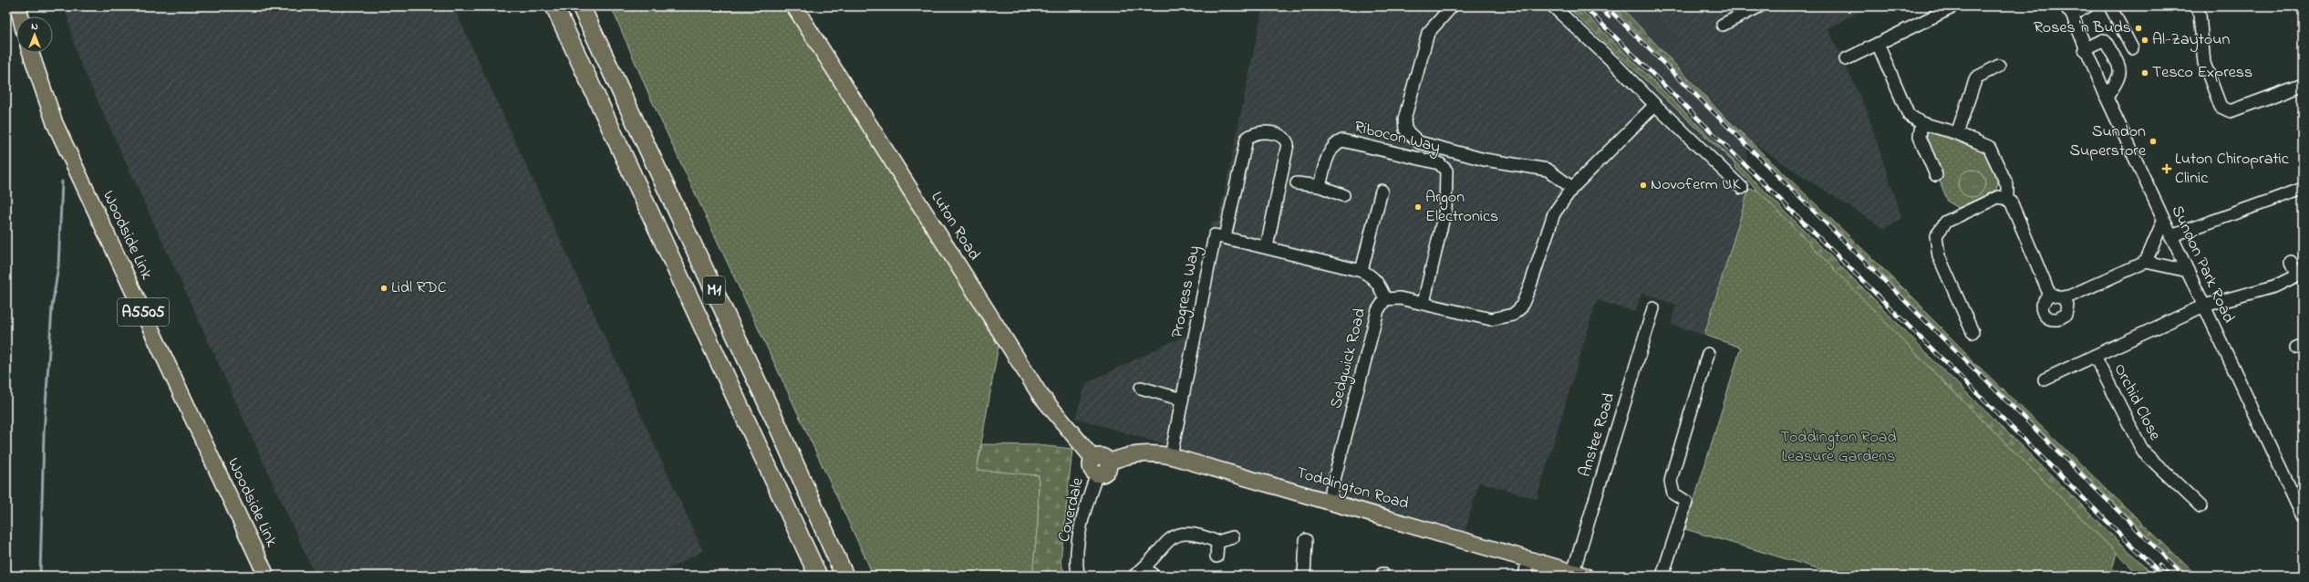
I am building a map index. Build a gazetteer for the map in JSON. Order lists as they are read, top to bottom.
{
  "streets": {
    "highway": ["M1"],
    "main road": [
      "Luton Road",
      "Woodside Link",
      "A5505",
      "Toddington Road"
    ],
    "street": [
      "Ribocon Way",
      "Sundon Park Road",
      "Progress Way",
      "Sedgwick Road",
      "Orchid Close",
      "Anstee Road",
      "Coverdale"
    ]
  },
  "crossings": [
    ["Ribocon Way", "Sedgwick Road"],
    ["Luton Road", "Toddington Road"],
    ["Luton Road", "Coverdale"],
    ["Sundon Park Road", "Orchid Close"],
    ["Progress Way", "Sedgwick Road"],
    ["Progress Way", "Toddington Road"],
    ["Sedgwick Road", "Toddington Road"],
    ["Anstee Road", "Toddington Road"],
    ["Toddington Road", "Coverdale"]
  ],
  "parks": ["Toddington Road Leasure Gardens"],
  "places": {
    "other": [
      "Roses 'n Buds",
      "Al-Zaytoun",
      "Tesco Express",
      "Sundon Superstore",
      "Novoferm UK",
      "Argon Electronics",
      "Lidl RDC"
    ],
    "health": ["Luton Chiropratic Clinic"]
  },
  "north": "top"
}
